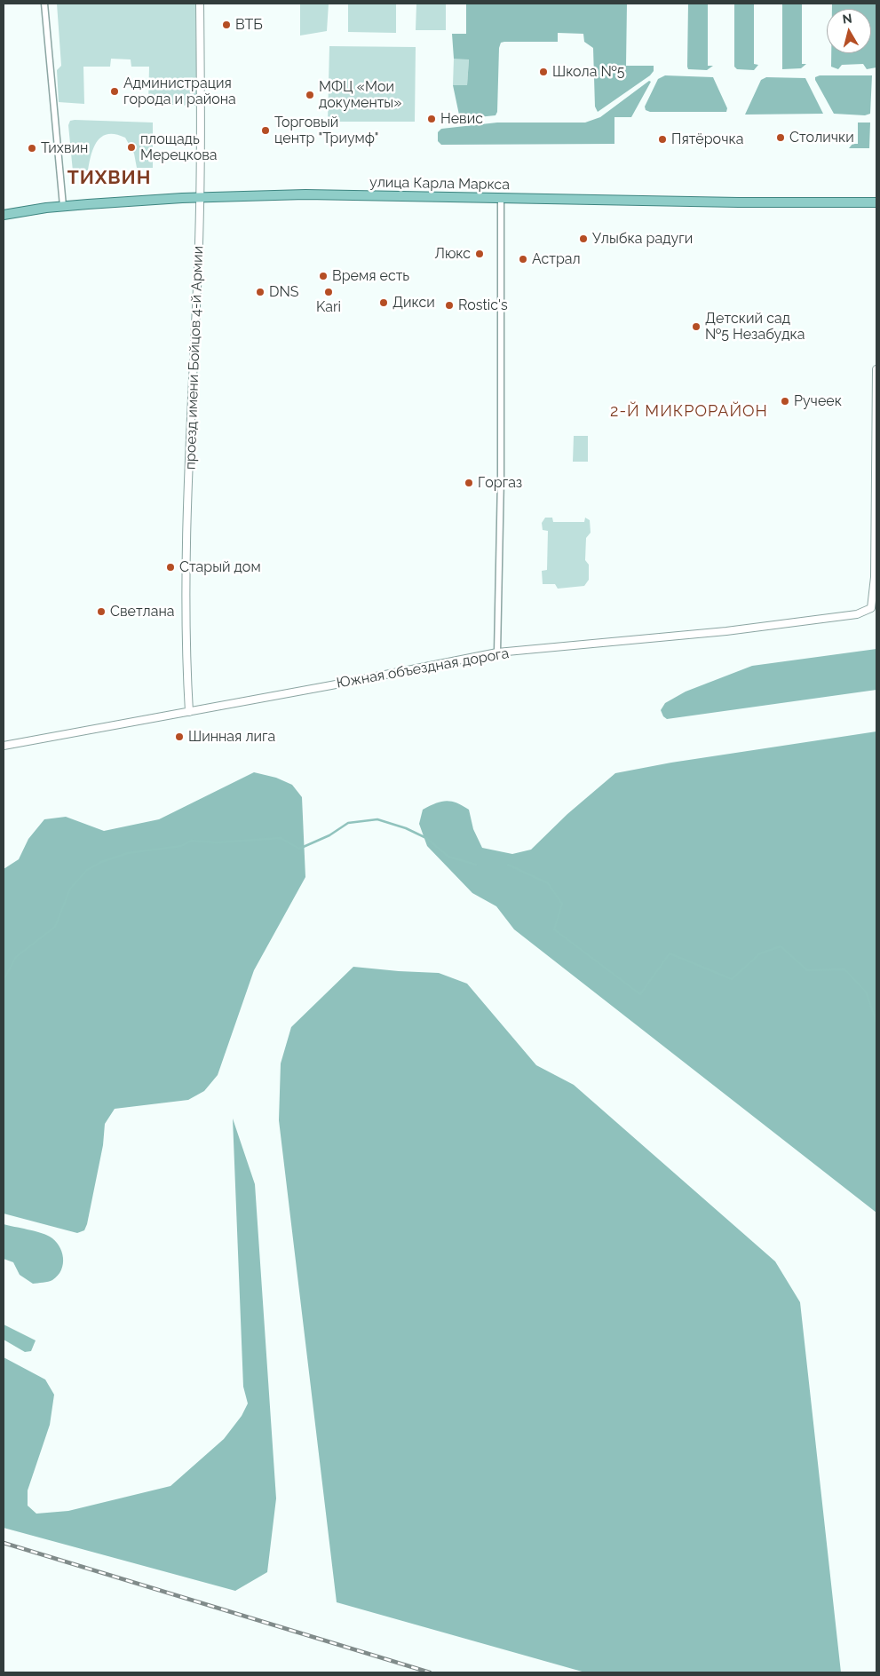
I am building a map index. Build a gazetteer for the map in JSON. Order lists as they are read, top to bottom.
{
  "streets": {
    "main road": ["улица Карла Маркса"],
    "street": ["проезд имени Бойцов 4-й Армии", "Южная объездная дорога"]
  },
  "crossings": [
    ["улица Карла Маркса", "проезд имени Бойцов 4-й Армии"],
    ["проезд имени Бойцов 4-й Армии", "Южная объездная дорога"]
  ],
  "districts": ["ТИХВИН", "2-Й МИКРОРАЙОН"],
  "places": [
    "ВТБ",
    "Школа №5",
    "Администрация города и района",
    "МФЦ «Мои документы»",
    "Невис",
    "Торговый центр \"Триумф\"",
    "Столички",
    "Пятёрочка",
    "площадь Мерецкова",
    "Тихвин",
    "Улыбка радуги",
    "Люкс",
    "Астрал",
    "Время есть",
    "DNS",
    "Kari",
    "Дикси",
    "Rostic's",
    "Детский сад №5 Незабудка",
    "Ручеек",
    "Горгаз",
    "Старый дом",
    "Светлана",
    "Шинная лига"
  ],
  "north": "top"
}
